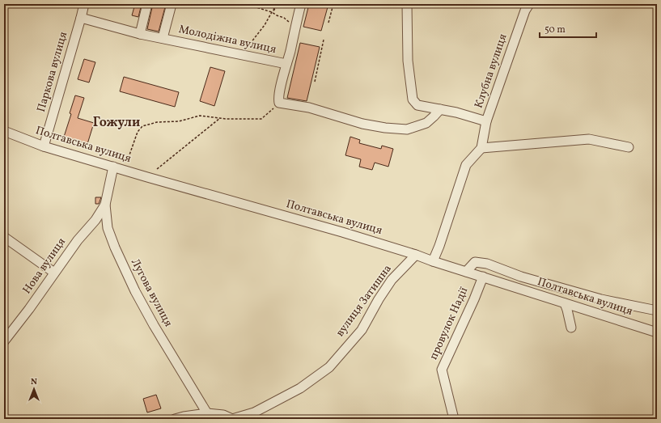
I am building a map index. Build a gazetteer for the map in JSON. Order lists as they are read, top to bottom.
{
  "streets": {
    "street": [
      "Молодіжна вулиця",
      "Клубна вулиця",
      "Паркова вулиця",
      "Полтавська вулиця",
      "Нова вулиця",
      "Лугова вулиця",
      "вулиця Затишна",
      "провулок Надії"
    ]
  },
  "crossings": [
    ["Молодіжна вулиця", "Паркова вулиця"],
    ["Паркова вулиця", "Полтавська вулиця"],
    ["Полтавська вулиця", "Лугова вулиця"],
    ["Полтавська вулиця", "вулиця Затишна"],
    ["Полтавська вулиця", "провулок Надії"],
    ["Нова вулиця", "Лугова вулиця"],
    ["Лугова вулиця", "вулиця Затишна"]
  ],
  "districts": ["Гожули"],
  "scale_bar": "50 m",
  "north": "top"
}
